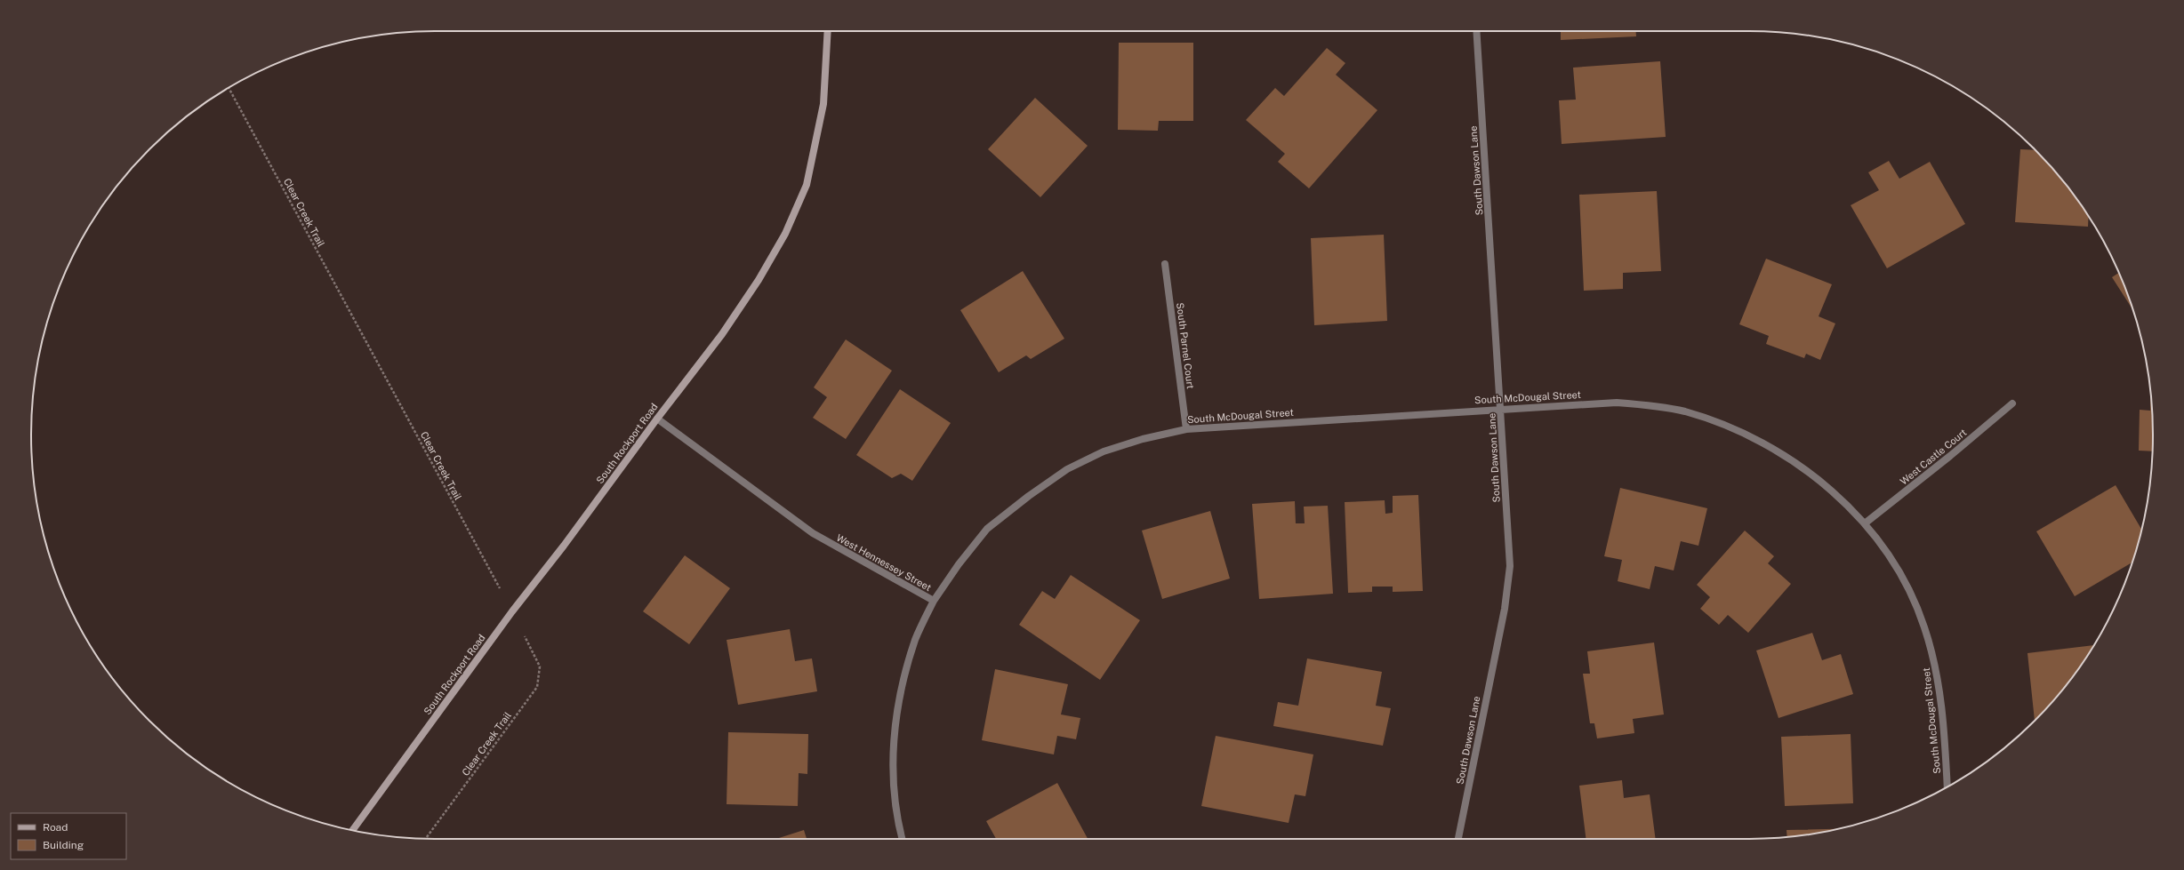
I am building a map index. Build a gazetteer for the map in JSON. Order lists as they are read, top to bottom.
{
  "streets": {
    "street": [
      "South Dawson Lane",
      "South Parnel Court",
      "South McDougal Street",
      "South Rockport Road",
      "West Castle Court",
      "West Hennessey Street"
    ],
    "path": ["Clear Creek Trail"]
  },
  "crossings": [
    ["South Dawson Lane", "South McDougal Street"],
    ["Clear Creek Trail", "South Rockport Road"],
    ["South Parnel Court", "South McDougal Street"],
    ["South McDougal Street", "West Castle Court"],
    ["South McDougal Street", "West Hennessey Street"],
    ["South Rockport Road", "West Hennessey Street"]
  ],
  "legend": ["Road", "Building"]
}
